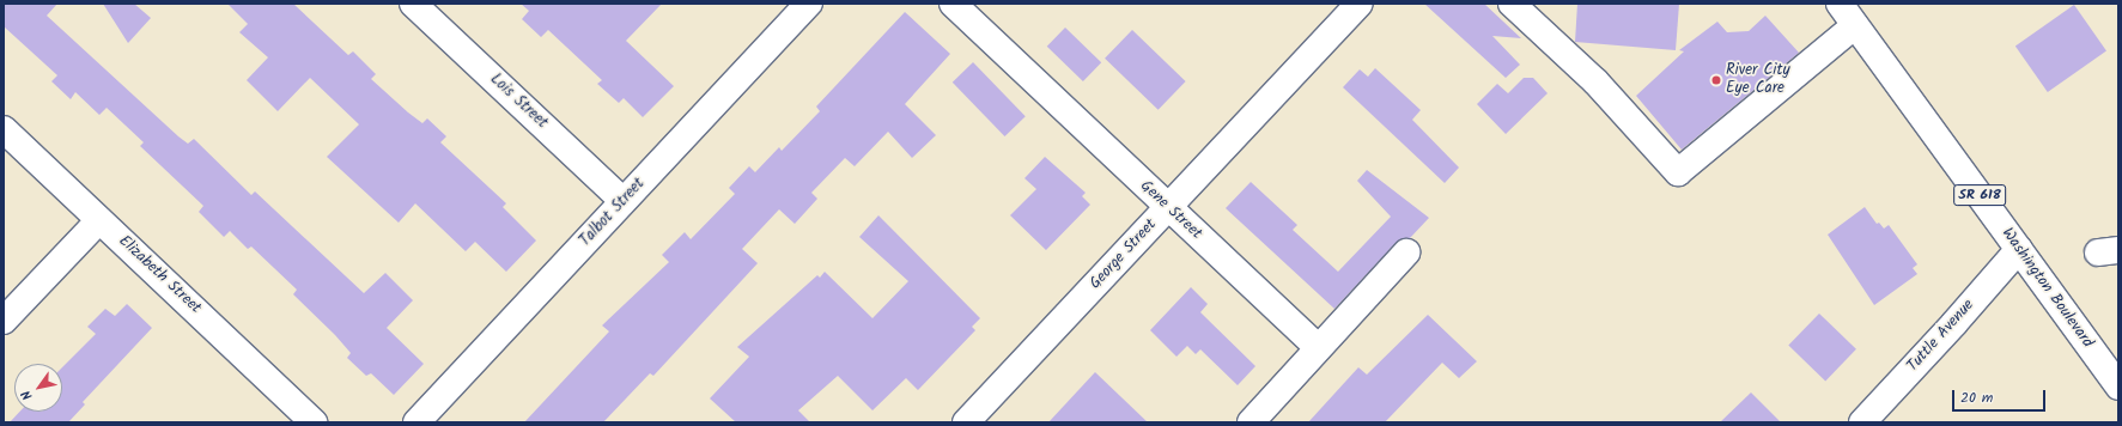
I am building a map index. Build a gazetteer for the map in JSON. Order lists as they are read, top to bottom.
{
  "streets": {
    "street": [
      "Lois Street",
      "SR 618",
      "Gene Street",
      "Talbot Street",
      "George Street",
      "Elizabeth Street",
      "Washington Boulevard",
      "Tuttle Avenue"
    ]
  },
  "crossings": [
    ["Lois Street", "Talbot Street"],
    ["Gene Street", "George Street"],
    ["Washington Boulevard", "Tuttle Avenue"]
  ],
  "places": ["River City Eye Care"],
  "scale_bar": "20 m",
  "north": "bottom left"
}
